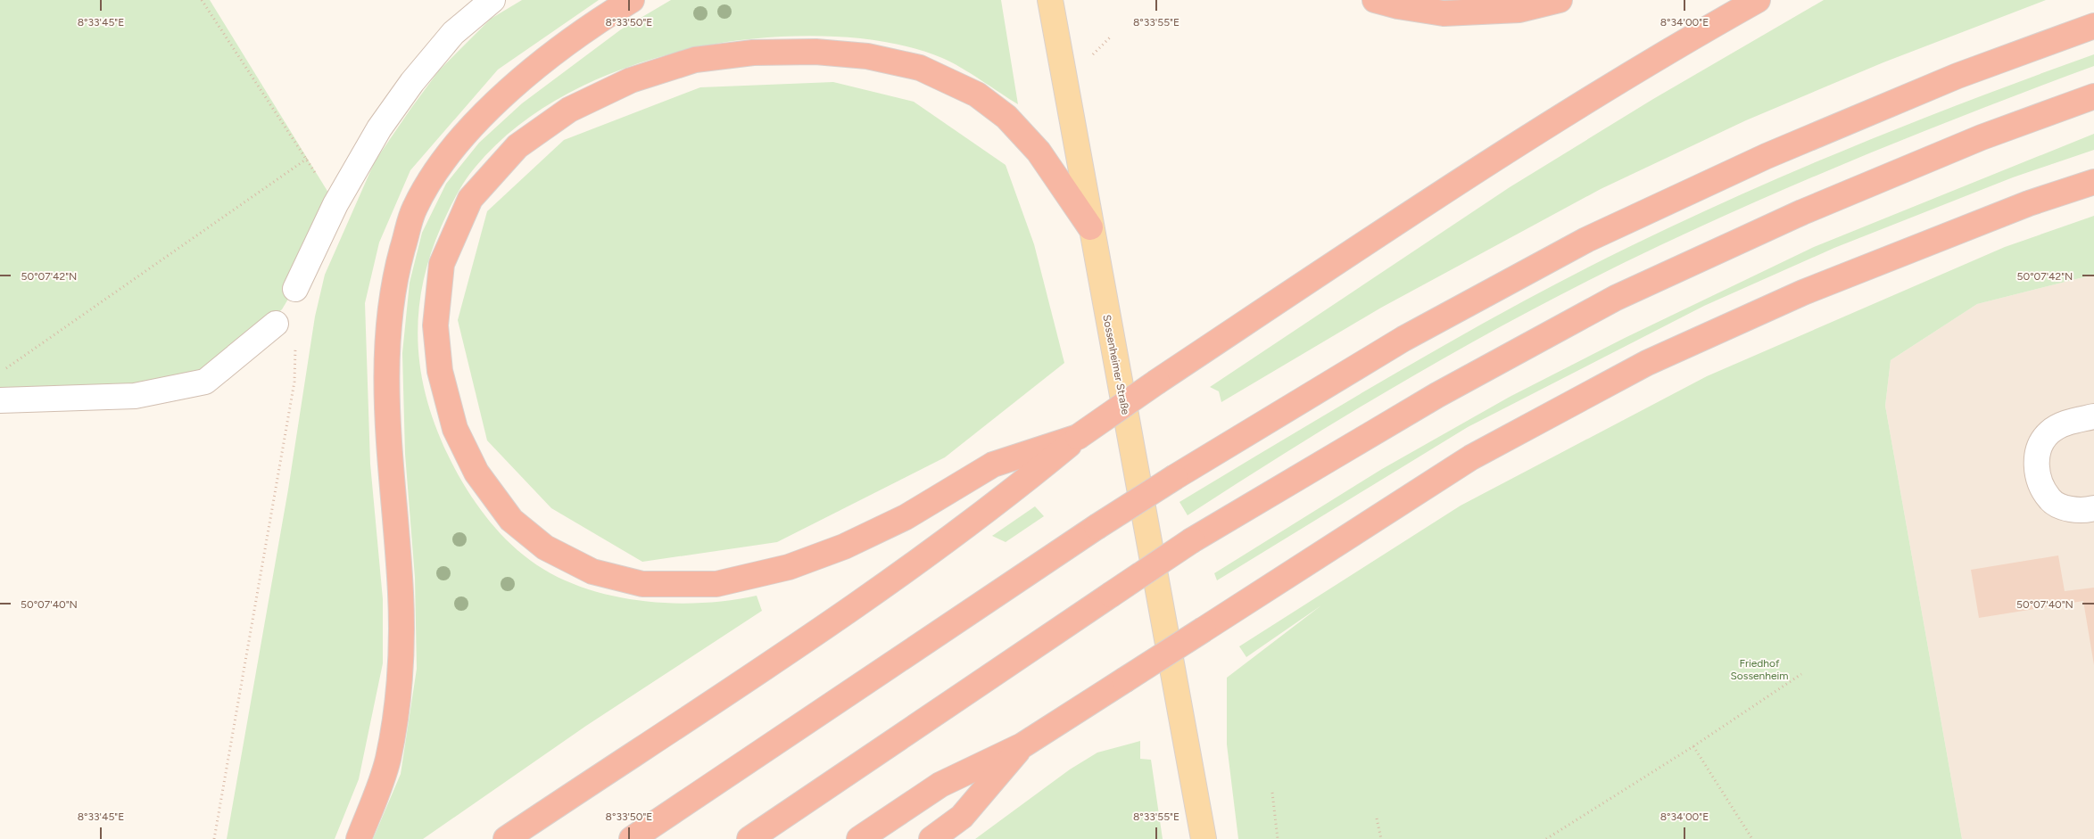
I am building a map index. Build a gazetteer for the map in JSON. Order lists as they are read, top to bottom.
{
  "streets": {
    "main road": ["Sossenheimer Straße"]
  },
  "parks": ["Friedhof Sossenheim"],
  "coordinates": [
    "8°33'45\"E",
    "8°33'50\"E",
    "8°33'55\"E",
    "8°34'00\"E",
    "50°07'42\"N",
    "50°07'40\"N"
  ]
}
